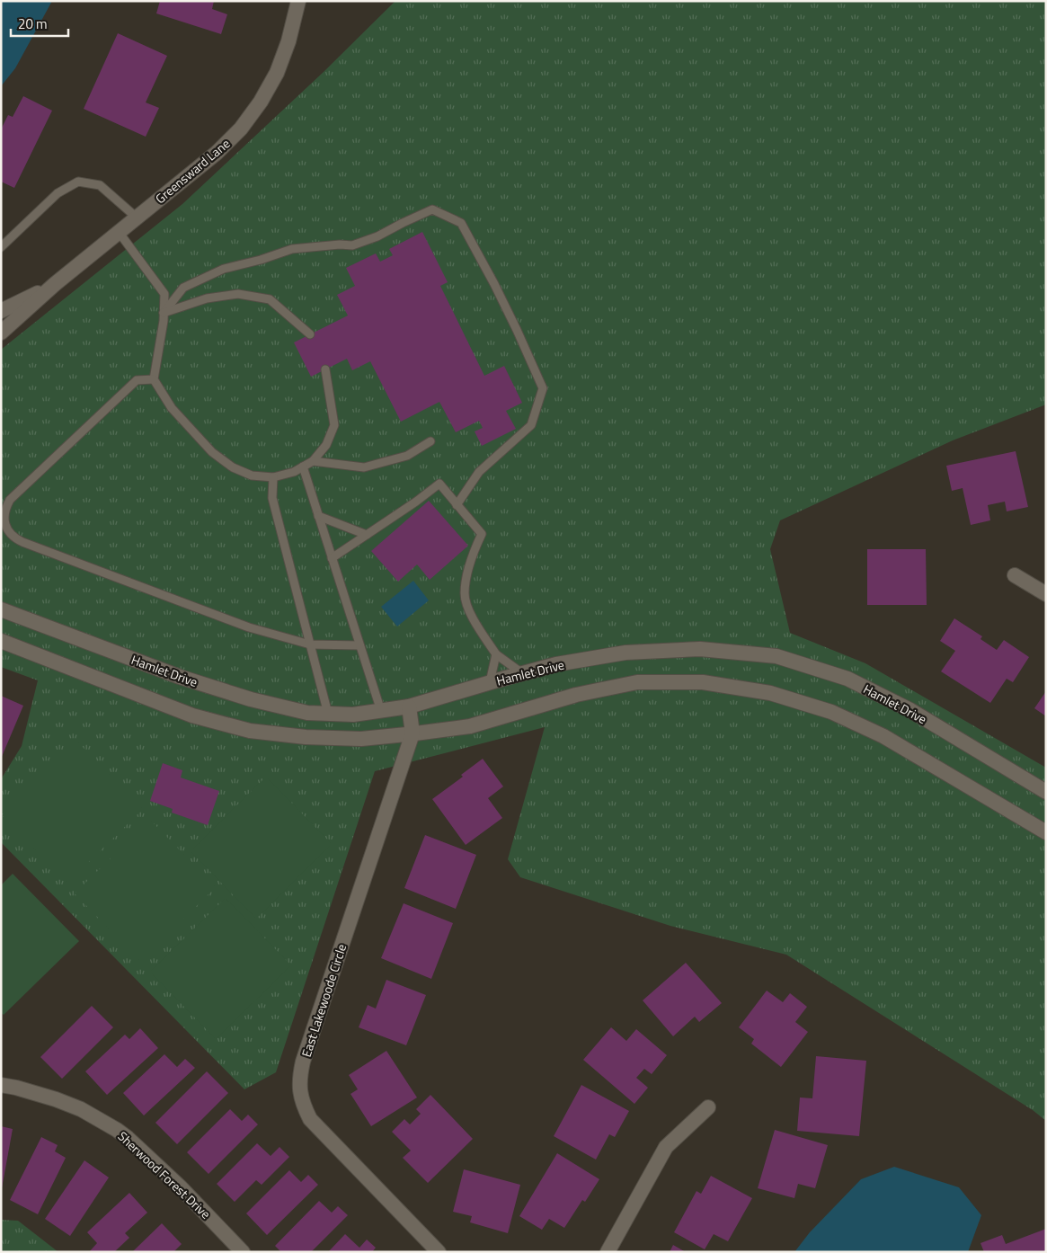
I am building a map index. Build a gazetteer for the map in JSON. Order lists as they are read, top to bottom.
{
  "streets": {
    "street": [
      "Greensward Lane",
      "Hamlet Drive",
      "East Lakewoode Circle",
      "Sherwood Forest Drive"
    ]
  },
  "crossings": [
    ["Hamlet Drive", "East Lakewoode Circle"]
  ],
  "scale_bar": "20 m"
}
